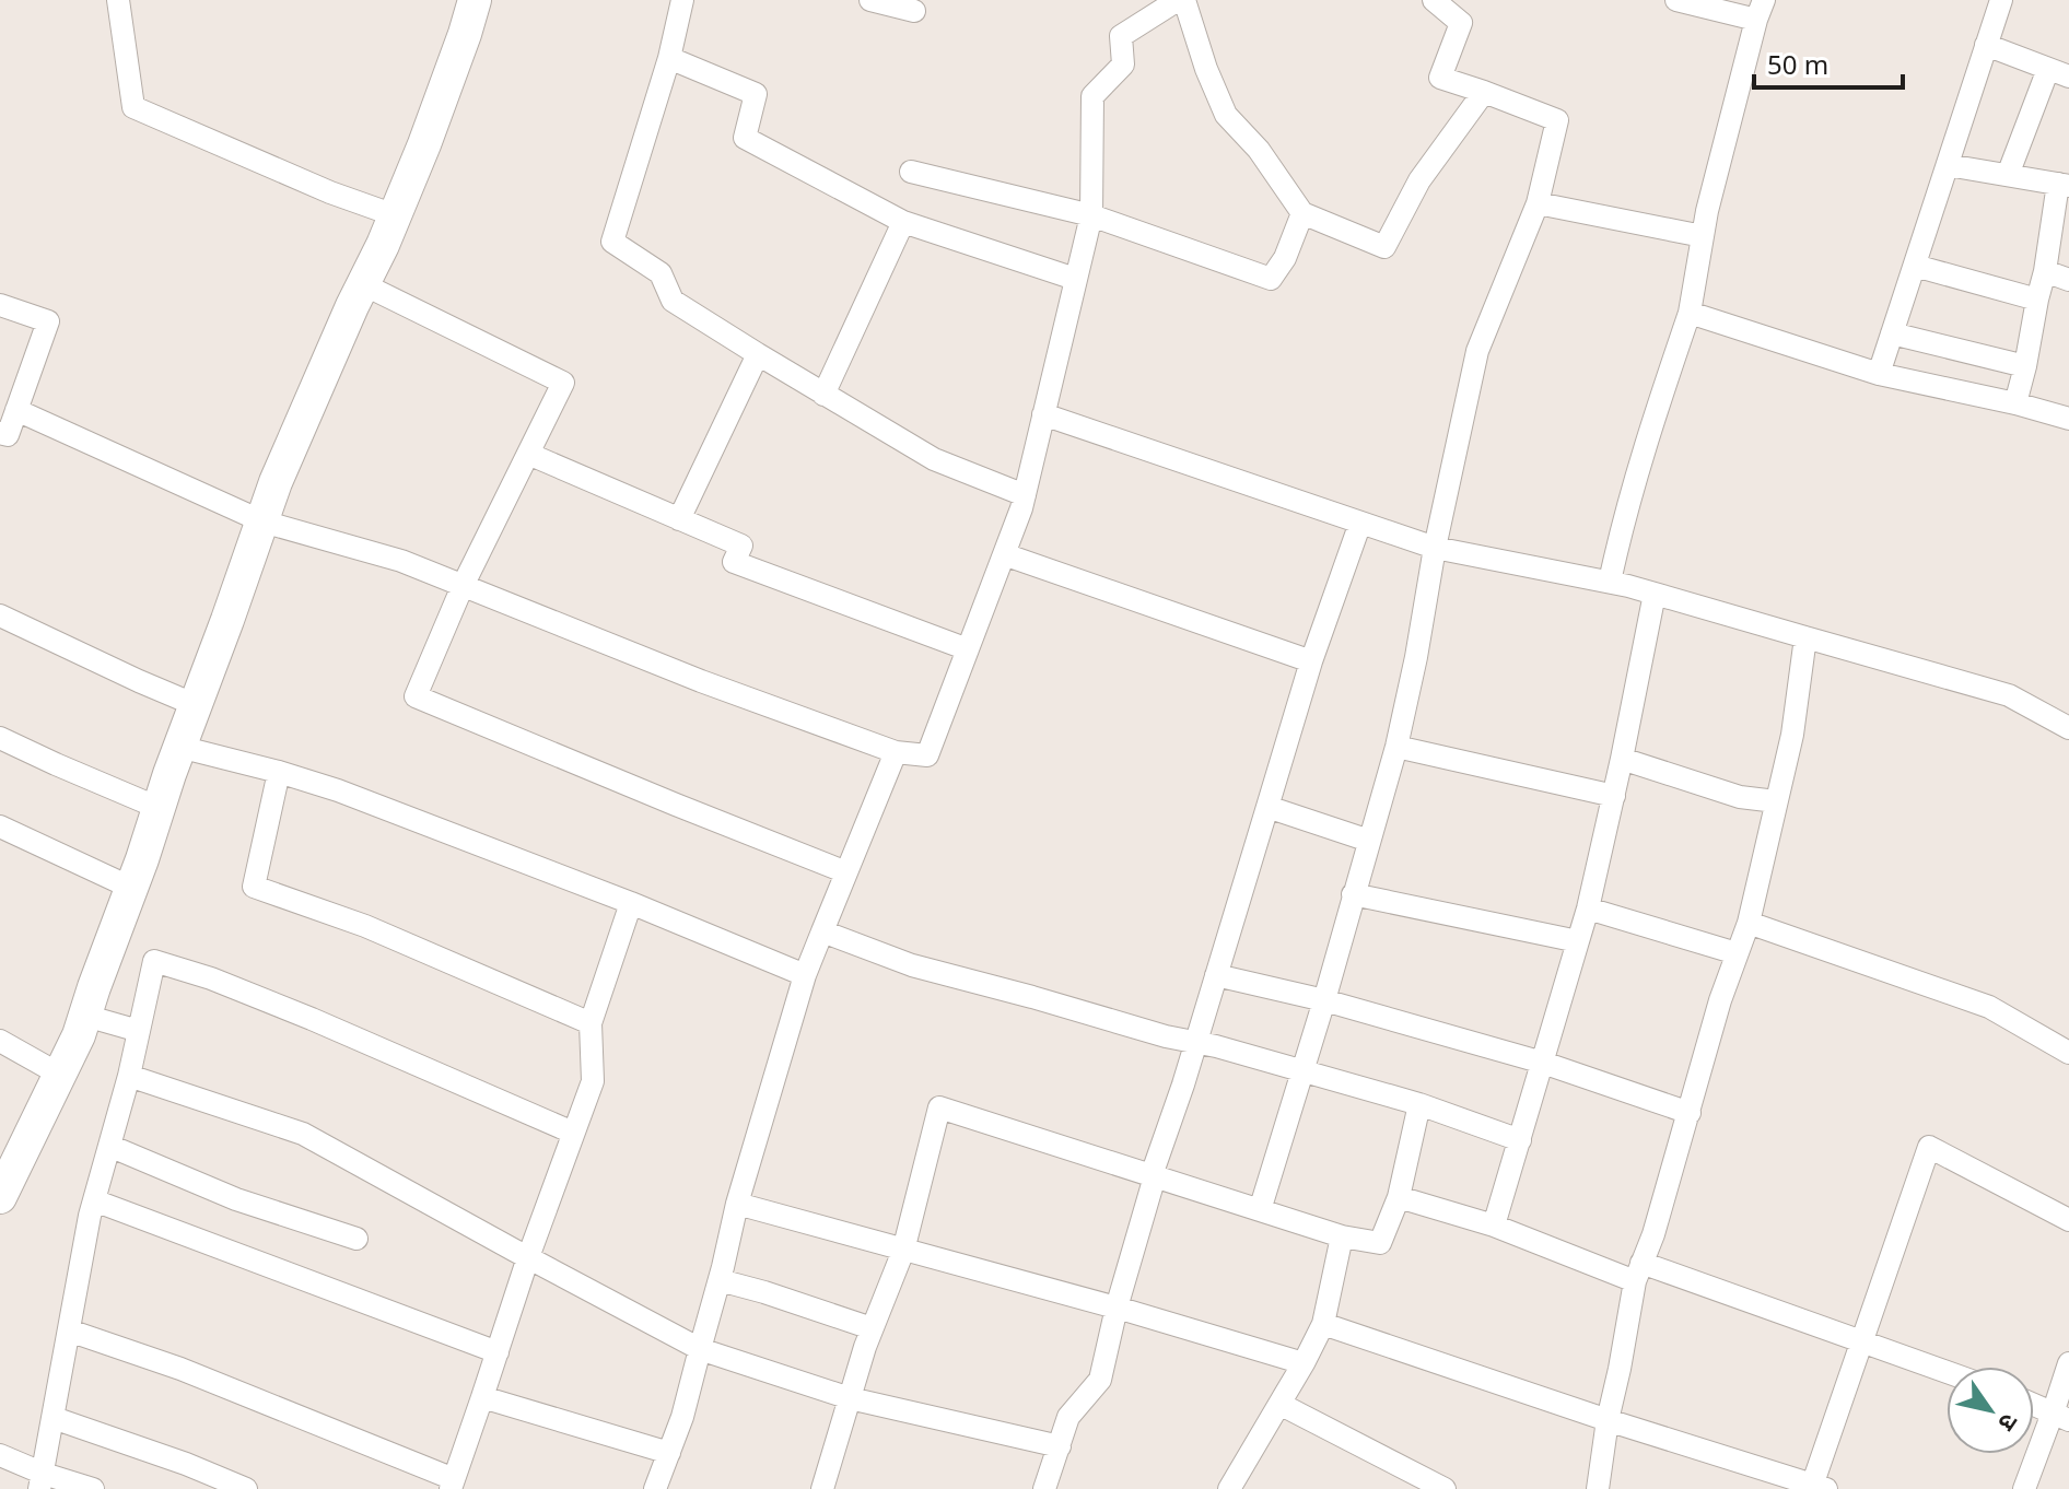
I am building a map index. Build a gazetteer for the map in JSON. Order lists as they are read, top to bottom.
{
  "scale_bar": "50 m",
  "north": "bottom right"
}
